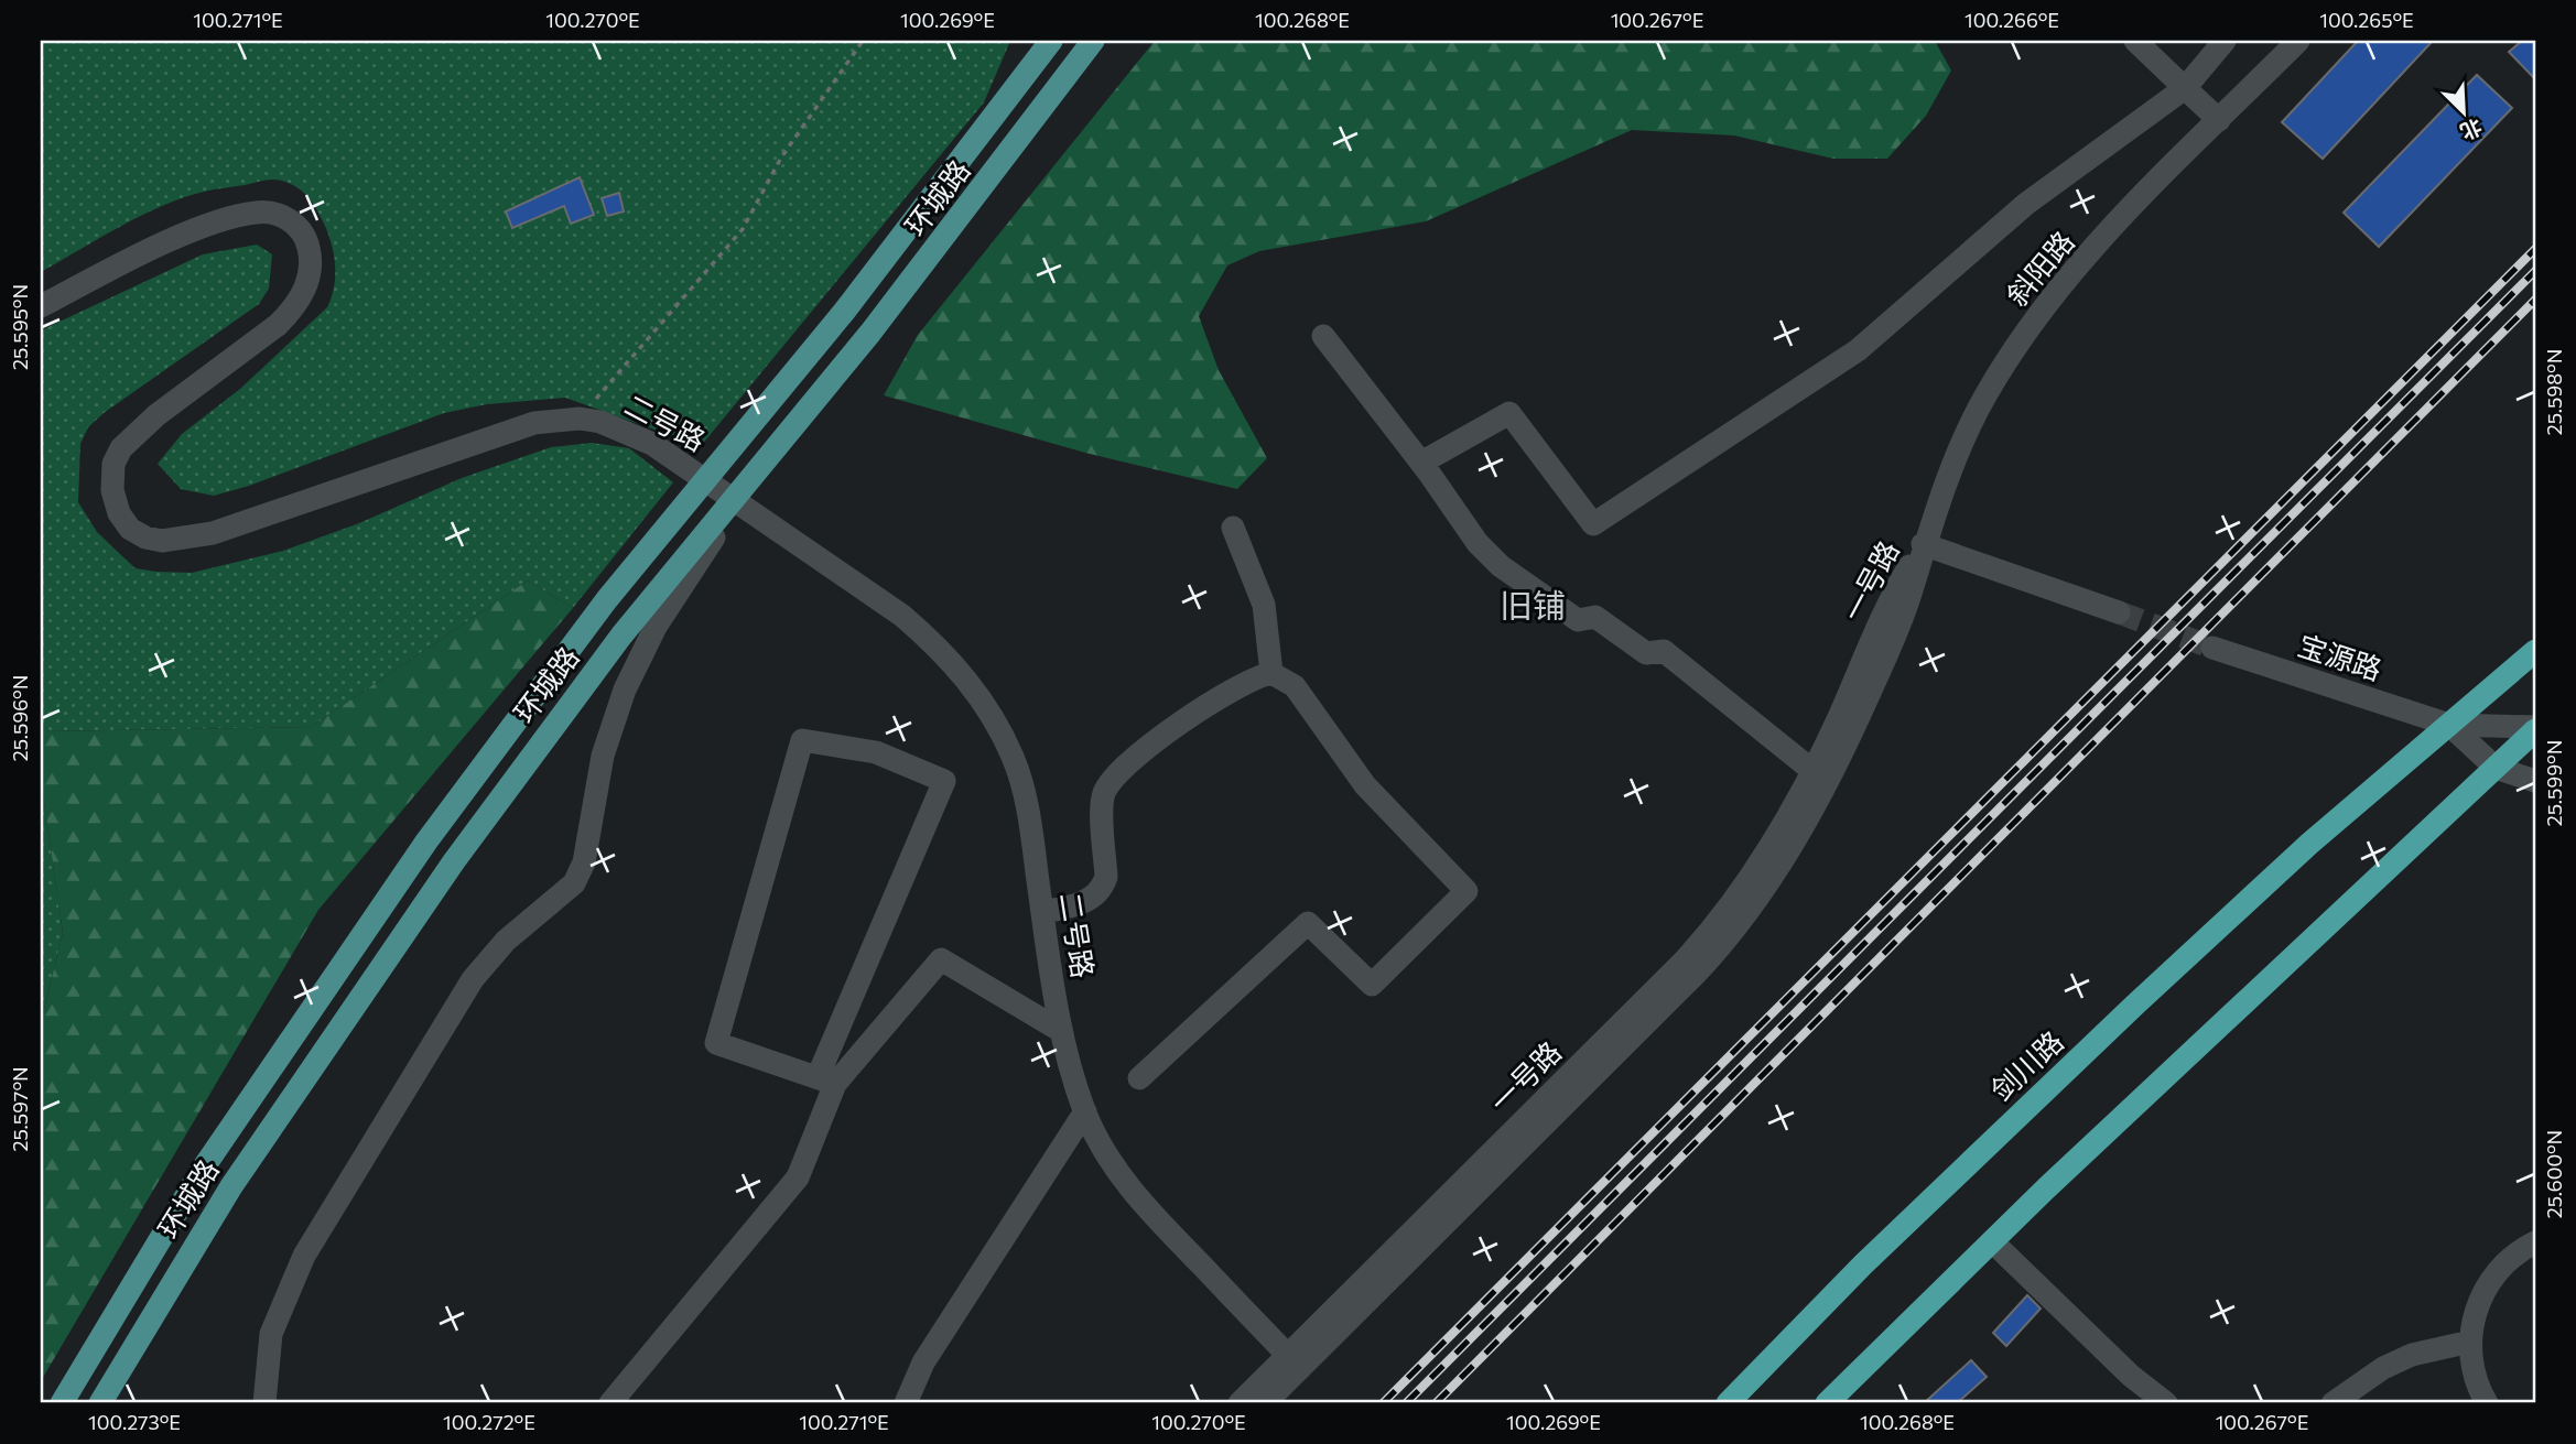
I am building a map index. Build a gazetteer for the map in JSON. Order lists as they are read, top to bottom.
{
  "streets": {
    "highway": ["剑川路"],
    "main road": ["环城路"],
    "street": [
      "斜阳路",
      "二号路",
      "一号路",
      "宝源路"
    ]
  },
  "crossings": [
    ["斜阳路", "一号路"],
    ["二号路", "一号路"],
    ["宝源路", "剑川路"]
  ],
  "districts": ["旧铺"],
  "north": "bottom right",
  "coordinates": [
    "100.271°E",
    "100.270°E",
    "100.269°E",
    "100.268°E",
    "100.267°E",
    "100.266°E",
    "100.265°E",
    "25.595°N",
    "25.598°N",
    "25.596°N",
    "25.599°N",
    "25.597°N",
    "25.600°N",
    "100.273°E",
    "100.272°E"
  ]
}
